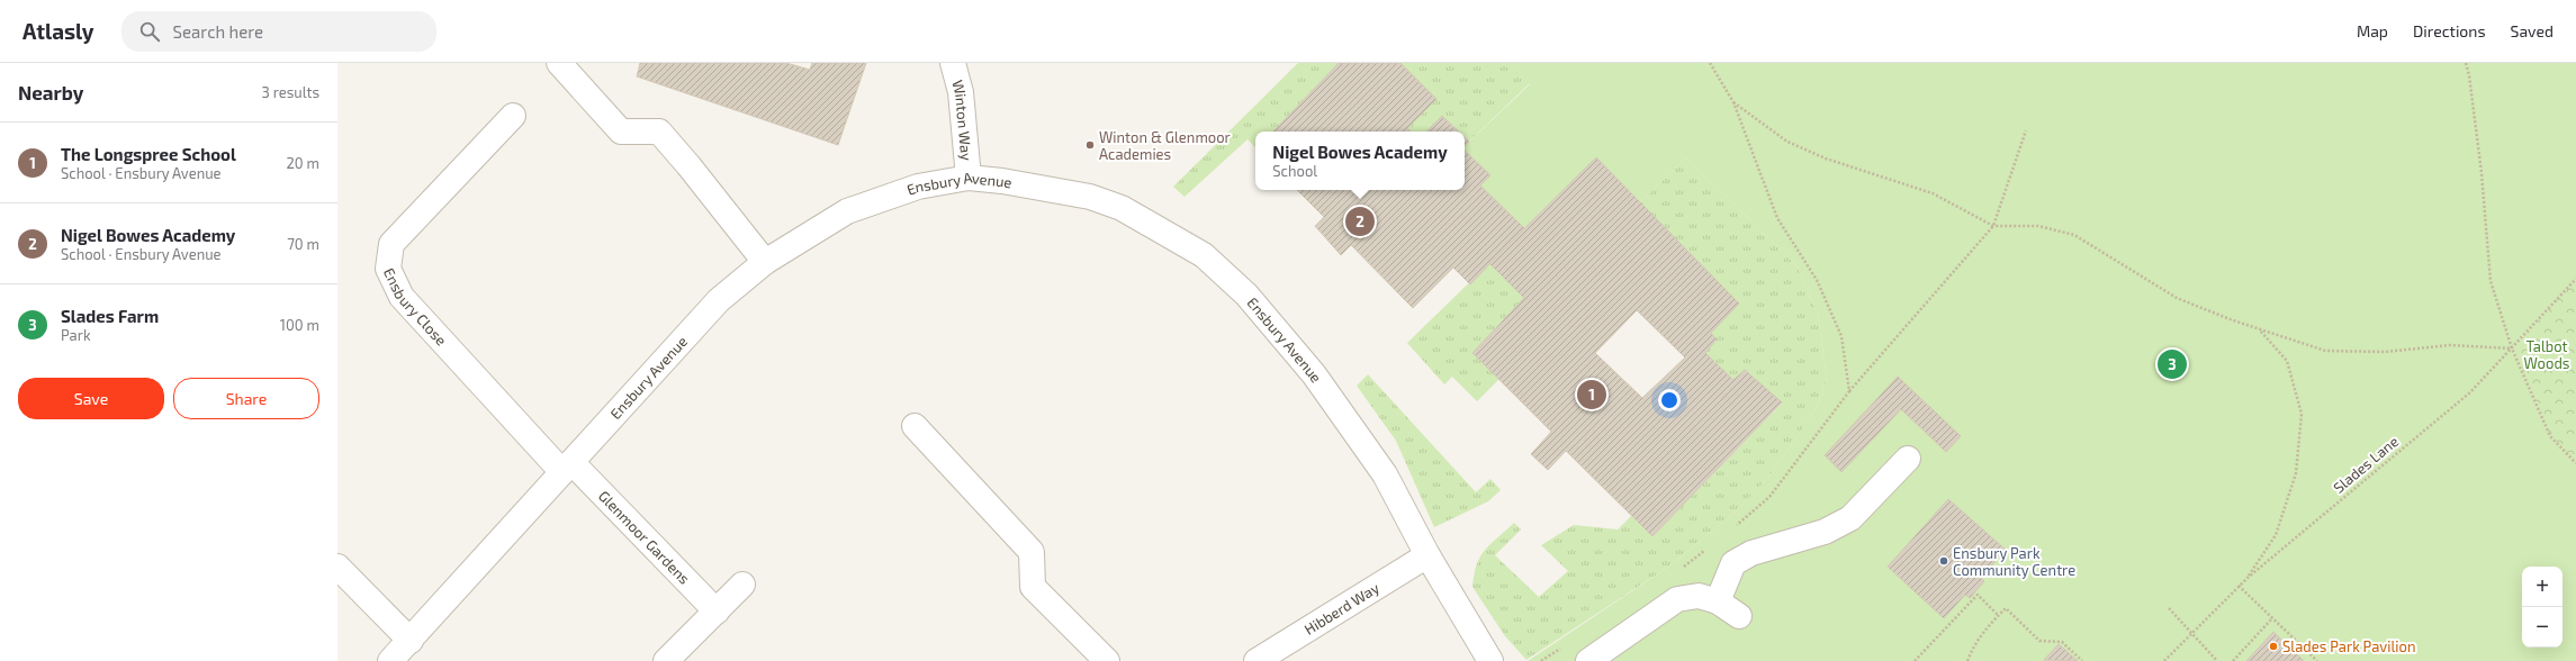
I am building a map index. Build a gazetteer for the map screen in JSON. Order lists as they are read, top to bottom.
{
  "streets": {
    "street": [
      "Winton Way",
      "Ensbury Avenue",
      "Ensbury Close",
      "Glenmoor Gardens",
      "Hibberd Way"
    ],
    "path": ["Slades Lane"]
  },
  "crossings": [
    ["Winton Way", "Ensbury Avenue"],
    ["Ensbury Avenue", "Ensbury Close"],
    ["Ensbury Avenue", "Glenmoor Gardens"],
    ["Ensbury Avenue", "Hibberd Way"],
    ["Ensbury Close", "Glenmoor Gardens"]
  ],
  "parks": ["Talbot Woods"],
  "places": ["Winton & Glenmoor Academies", "Ensbury Park Community Centre", "Slades Park Pavilion"],
  "page": {
    "header": "Atlasly",
    "search": "Search here",
    "nav": ["Map", "Directions", "Saved"],
    "heading": ["Nearby", "3 results"],
    "list": [
      {
        "mark": "1",
        "name": "The Longspree School",
        "note": "School · Ensbury Avenue",
        "value": "20 m"
      },
      {
        "mark": "2",
        "name": "Nigel Bowes Academy",
        "note": "School · Ensbury Avenue",
        "value": "70 m"
      },
      {
        "mark": "3",
        "name": "Slades Farm",
        "note": "Park",
        "value": "100 m"
      }
    ],
    "popup": ["Nigel Bowes Academy", "School"],
    "pins": ["2", "3", "1"],
    "buttons": ["Save", "Share"],
    "map_buttons": ["+", "−"]
  }
}
